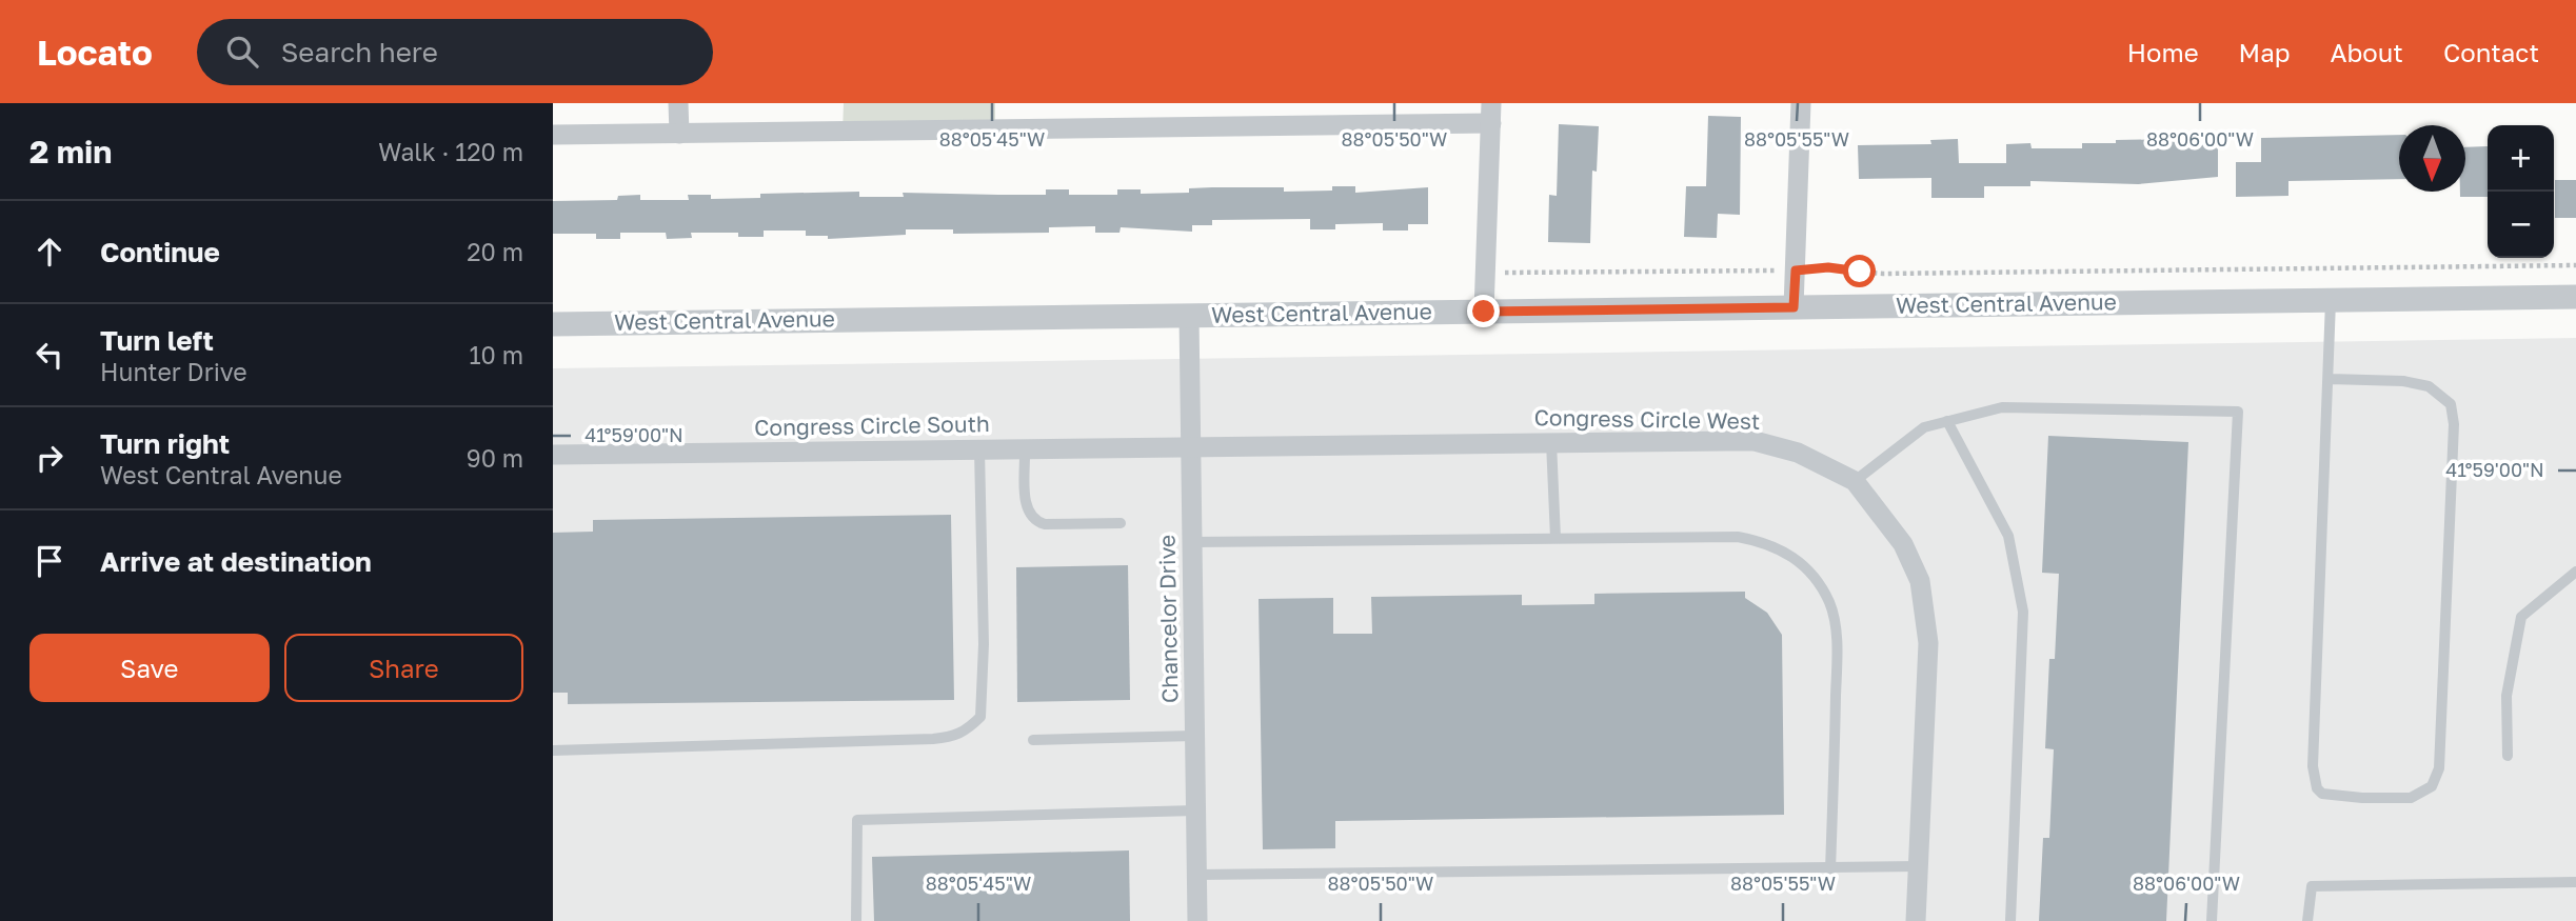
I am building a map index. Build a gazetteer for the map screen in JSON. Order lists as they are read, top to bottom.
{
  "streets": {
    "street": [
      "West Central Avenue",
      "Congress Circle West",
      "Congress Circle South",
      "Chancelor Drive"
    ]
  },
  "crossings": [
    ["West Central Avenue", "Chancelor Drive"],
    ["Congress Circle West", "Congress Circle South"],
    ["Congress Circle West", "Chancelor Drive"],
    ["Congress Circle South", "Chancelor Drive"]
  ],
  "north": "bottom",
  "page": {
    "header": "Locato",
    "search": "Search here",
    "nav": [
      "Home",
      "Map",
      "About",
      "Contact"
    ],
    "heading": ["2 min", "Walk · 120 m"],
    "map_buttons": ["+", "−"],
    "list": [
      ["Continue", "20 m"],
      ["Turn left", "Hunter Drive", "10 m"],
      ["Turn right", "West Central Avenue", "90 m"],
      "Arrive at destination"
    ],
    "buttons": ["Save", "Share"]
  },
  "coordinates": [
    "88°05'45\"W",
    "88°05'50\"W",
    "88°05'55\"W",
    "88°06'00\"W",
    "41°59'00\"N"
  ]
}
